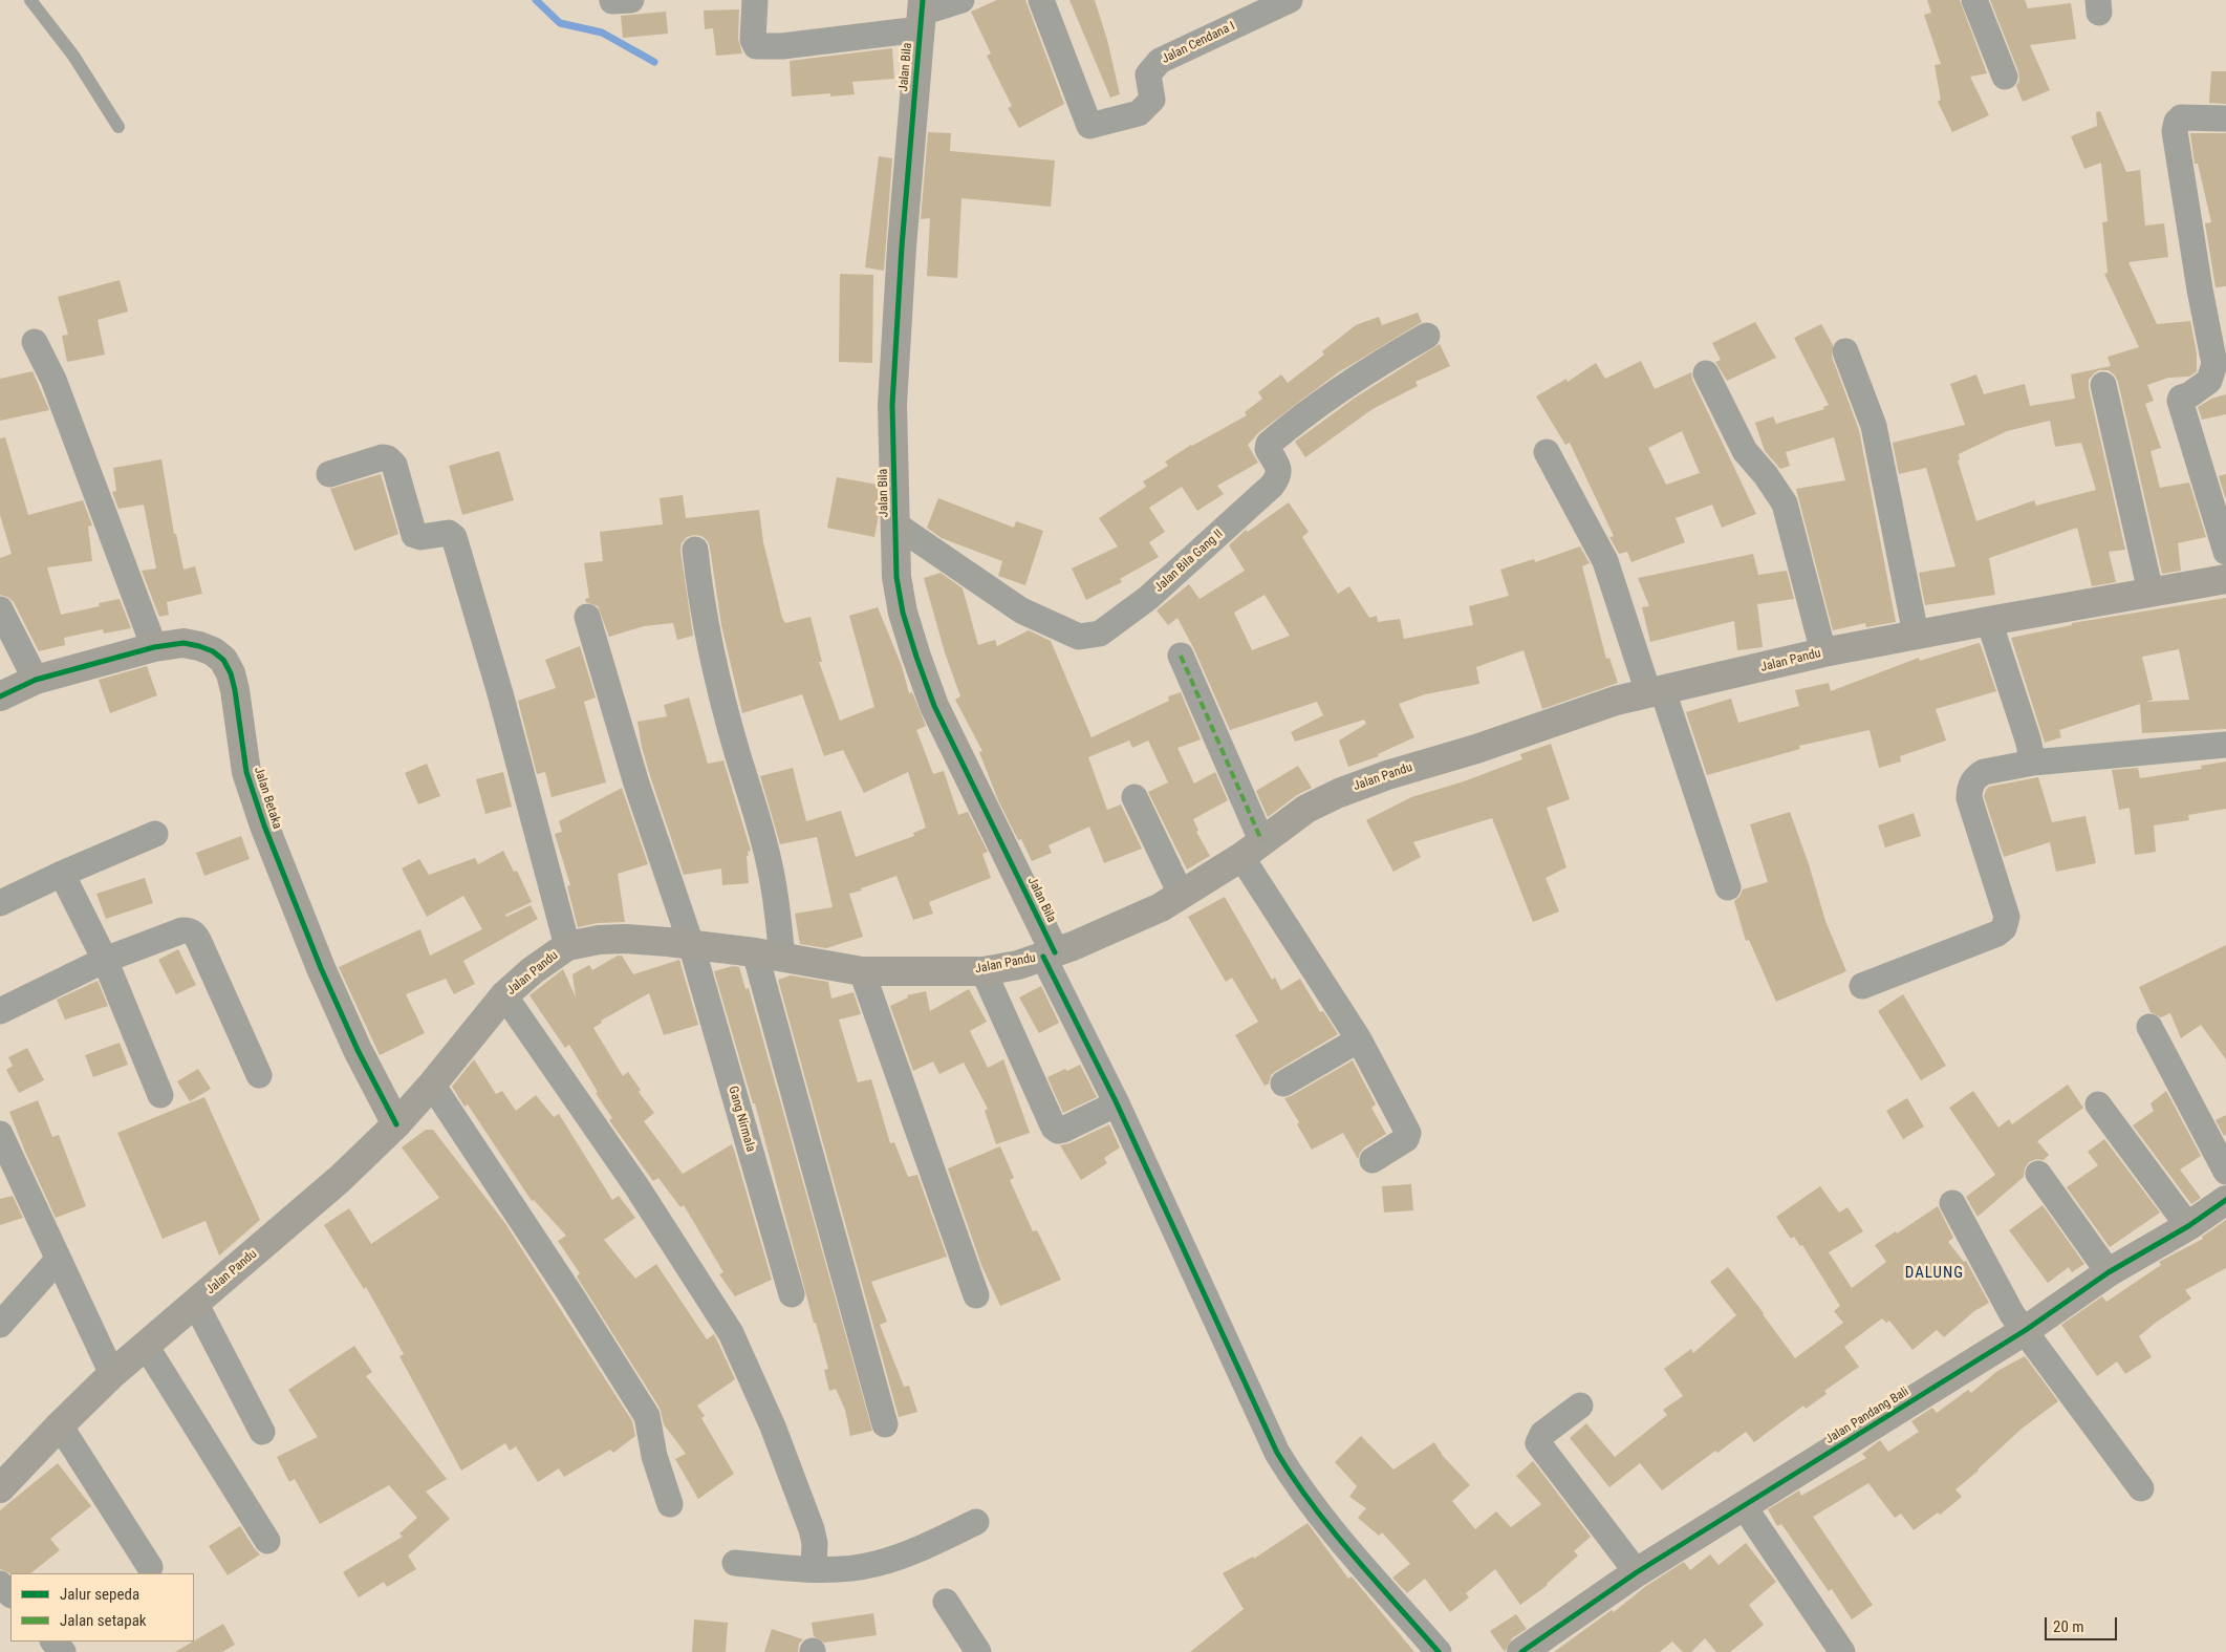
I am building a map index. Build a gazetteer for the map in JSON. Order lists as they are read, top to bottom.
{
  "streets": {
    "street": [
      "Jalan Cendana I",
      "Jalan Bila",
      "Jalan Bila Gang II",
      "Jalan Pandu",
      "Jalan Betaka",
      "Gang Nirmala",
      "Jalan Pandang Bali"
    ]
  },
  "crossings": [
    ["Jalan Bila", "Jalan Bila Gang II"],
    ["Jalan Bila", "Jalan Pandu"],
    ["Jalan Pandu", "Jalan Betaka"],
    ["Jalan Pandu", "Gang Nirmala"]
  ],
  "districts": ["DALUNG"],
  "legend": ["Jalur sepeda", "Jalan setapak"],
  "scale_bar": "20 m"
}
